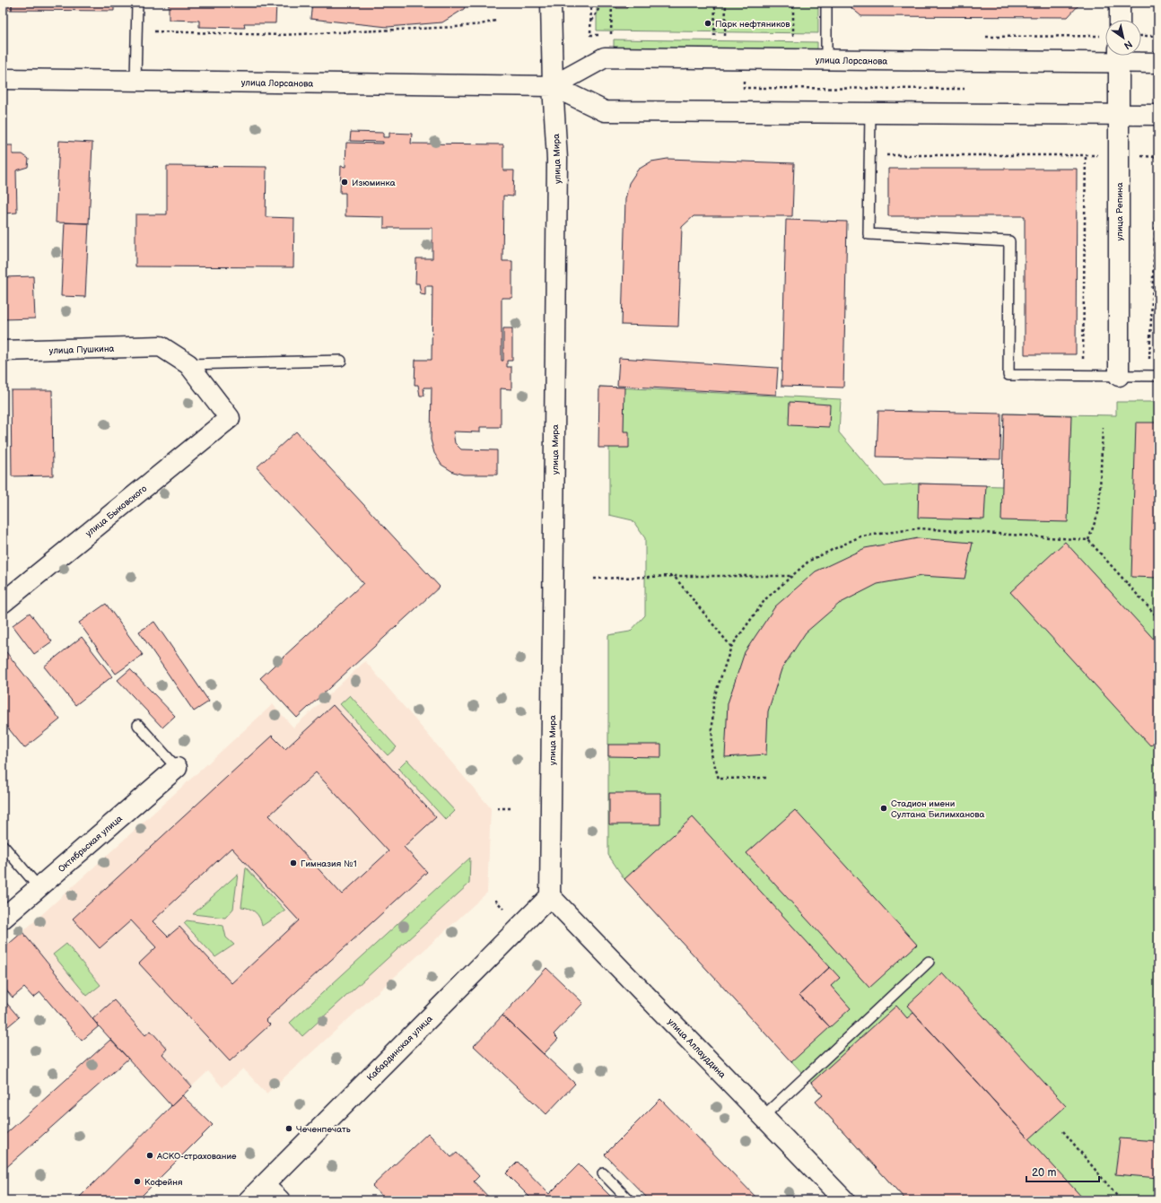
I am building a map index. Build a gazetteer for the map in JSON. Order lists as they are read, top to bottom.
{
  "streets": {
    "main road": [
      "улица Лорсанова",
      "улица Мира",
      "улица Репина",
      "улица Пушкина",
      "улица Быковского",
      "Октябрьская улица",
      "Кабардинская улица",
      "улица Аллауддина"
    ]
  },
  "crossings": [
    ["улица Лорсанова", "улица Мира"],
    ["улица Лорсанова", "улица Репина"],
    ["улица Мира", "Кабардинская улица"],
    ["улица Мира", "улица Аллауддина"],
    ["улица Пушкина", "улица Быковского"],
    ["Кабардинская улица", "улица Аллауддина"]
  ],
  "places": [
    "Парк нефтяников",
    "Изюминка",
    "Стадион имени Султана Билимханова",
    "Гимназия №1",
    "Чеченпечать",
    "АСКО-страхование",
    "Кофейня"
  ],
  "scale_bar": "20 m",
  "north": "bottom right"
}
